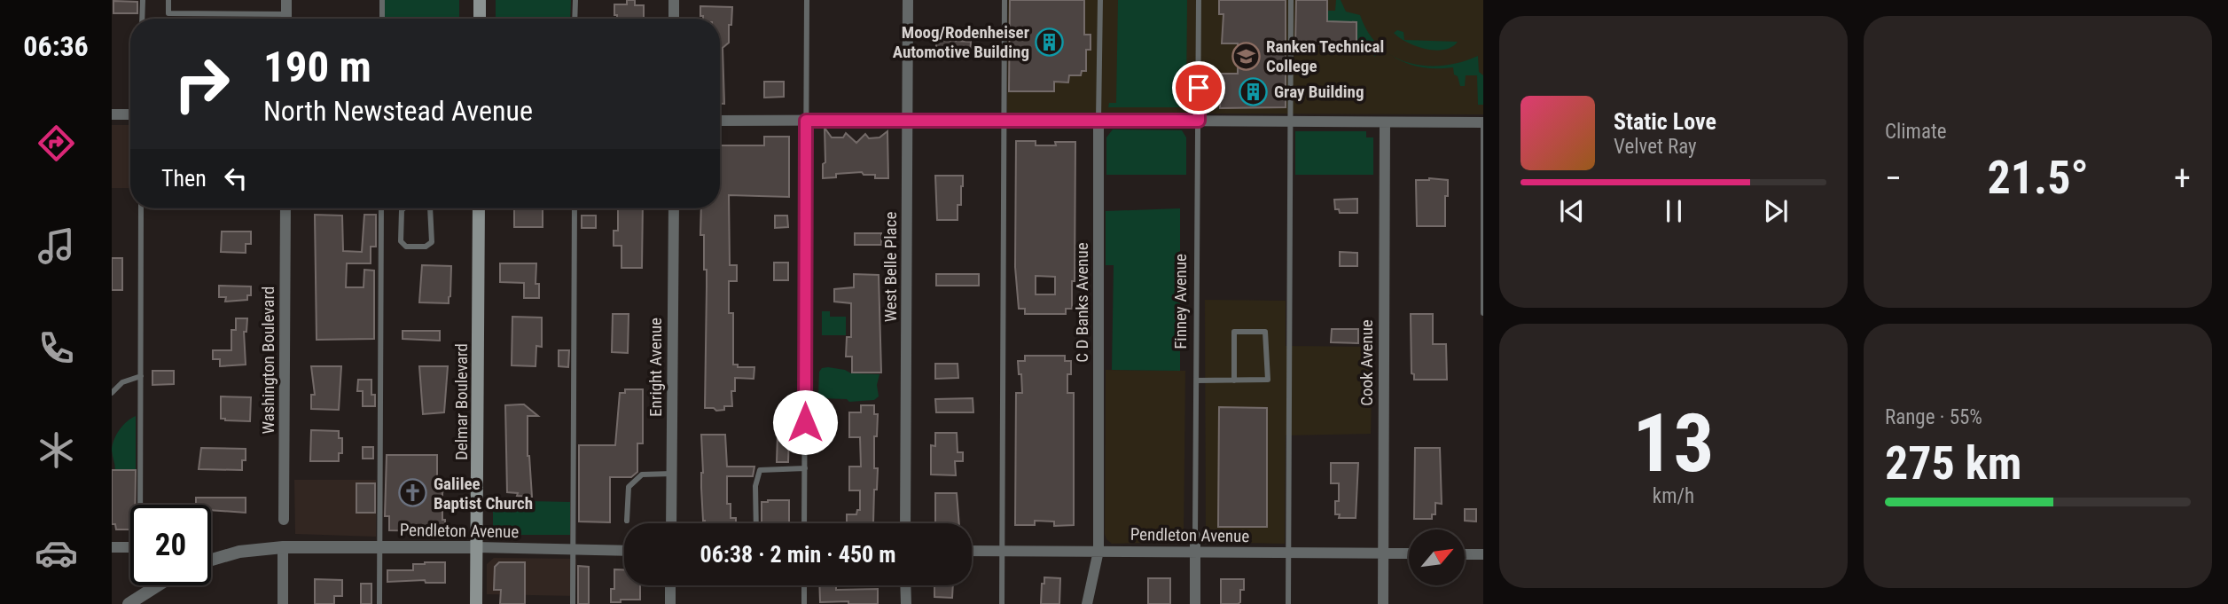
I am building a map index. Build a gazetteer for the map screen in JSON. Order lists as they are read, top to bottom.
{
  "streets": {
    "main road": ["Delmar Boulevard"],
    "street": [
      "West Belle Place",
      "Finney Avenue",
      "C D Banks Avenue",
      "Washington Boulevard",
      "Cook Avenue",
      "Enright Avenue",
      "Pendleton Avenue"
    ]
  },
  "crossings": [
    ["Finney Avenue", "Pendleton Avenue"],
    ["C D Banks Avenue", "Pendleton Avenue"],
    ["Cook Avenue", "Pendleton Avenue"],
    ["Delmar Boulevard", "Pendleton Avenue"]
  ],
  "places": {
    "building": ["Moog/Rodenheiser Automotive Building", "Gray Building"],
    "school or university": ["Ranken Technical College"],
    "church": ["Galilee Baptist Church"]
  },
  "north": "top right",
  "page": {
    "tabs": "06:36",
    "tile": [
      "Climate",
      ["13", "km/h"],
      ["Range · 55%", "275 km"]
    ],
    "turn": ["190 m", "North Newstead Avenue"],
    "song": ["Static Love", "Velvet Ray"],
    "then": "Then",
    "heat": ["−", "21.5°", "+"],
    "limit": "20",
    "trip": "06:38 · 2 min · 450 m"
  }
}
